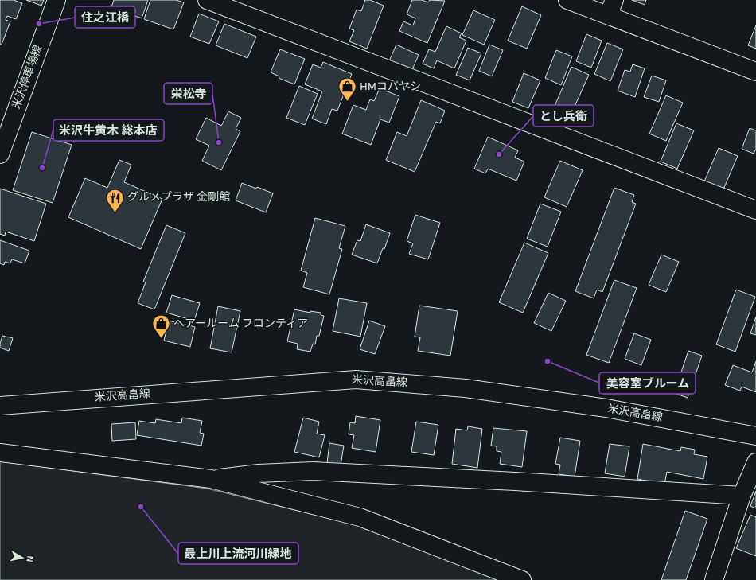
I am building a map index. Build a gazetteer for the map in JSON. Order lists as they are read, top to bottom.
{
  "streets": {
    "street": ["米沢停車場線", "米沢高畠線"]
  },
  "places": {
    "other": [
      "住之江橋",
      "栄松寺",
      "とし兵衛",
      "米沢牛黄木 総本店",
      "美容室ブルーム",
      "最上川上流河川緑地"
    ],
    "shop": ["HMコバヤシ", "ヘアールーム フロンティア"],
    "restaurant": ["グルメプラザ 金剛館"]
  },
  "north": "right"
}
